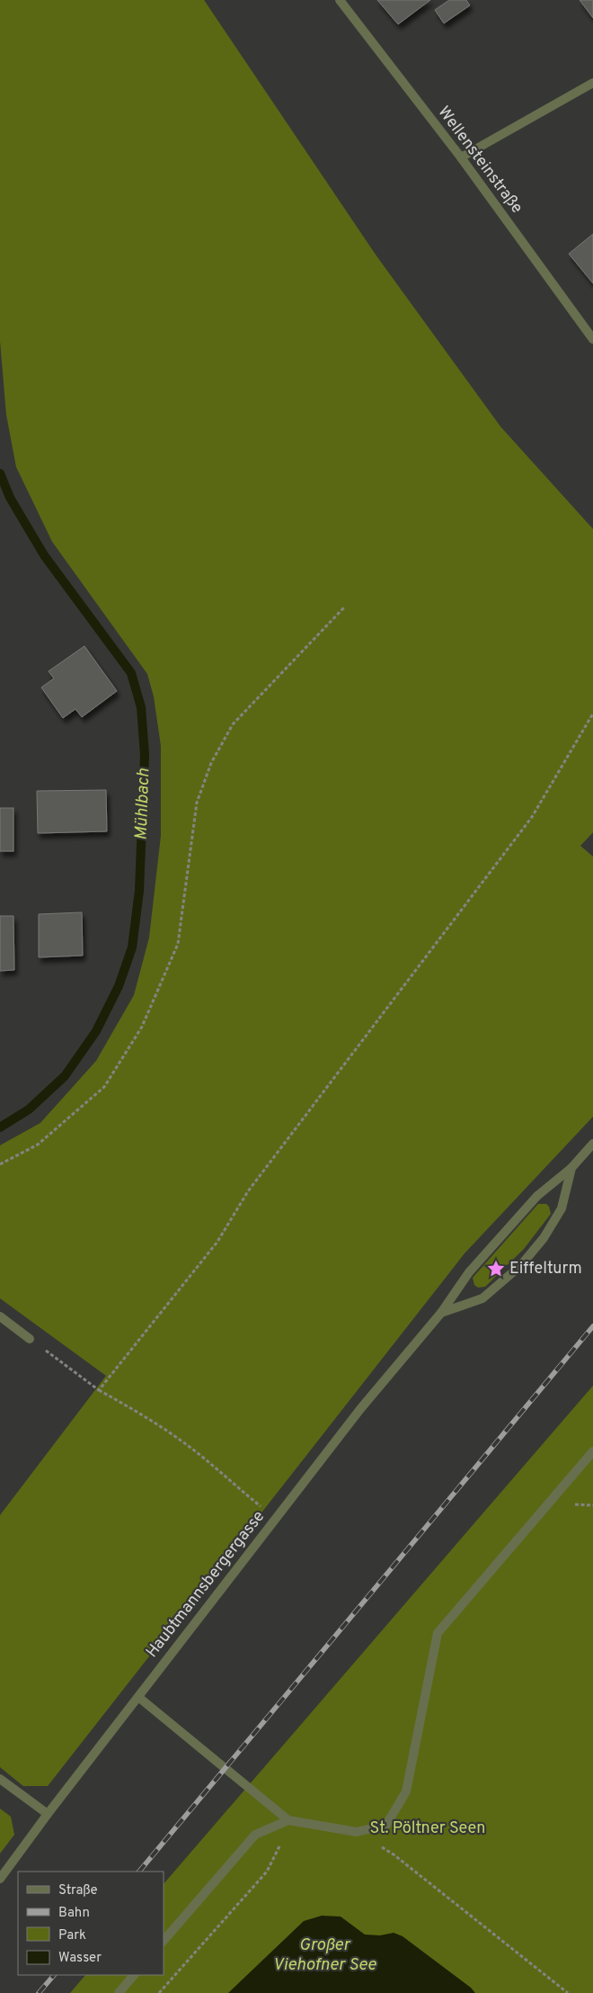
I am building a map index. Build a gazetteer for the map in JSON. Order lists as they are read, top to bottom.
{
  "streets": {
    "street": ["Wellensteinstraße", "Haubtmannsbergergasse"]
  },
  "water": ["Mühlbach", "Großer Viehofner See"],
  "parks": ["St. Pöltner Seen"],
  "places": {
    "place": ["Eiffelturm"]
  },
  "legend": [
    "Straße",
    "Bahn",
    "Park",
    "Wasser"
  ]
}
